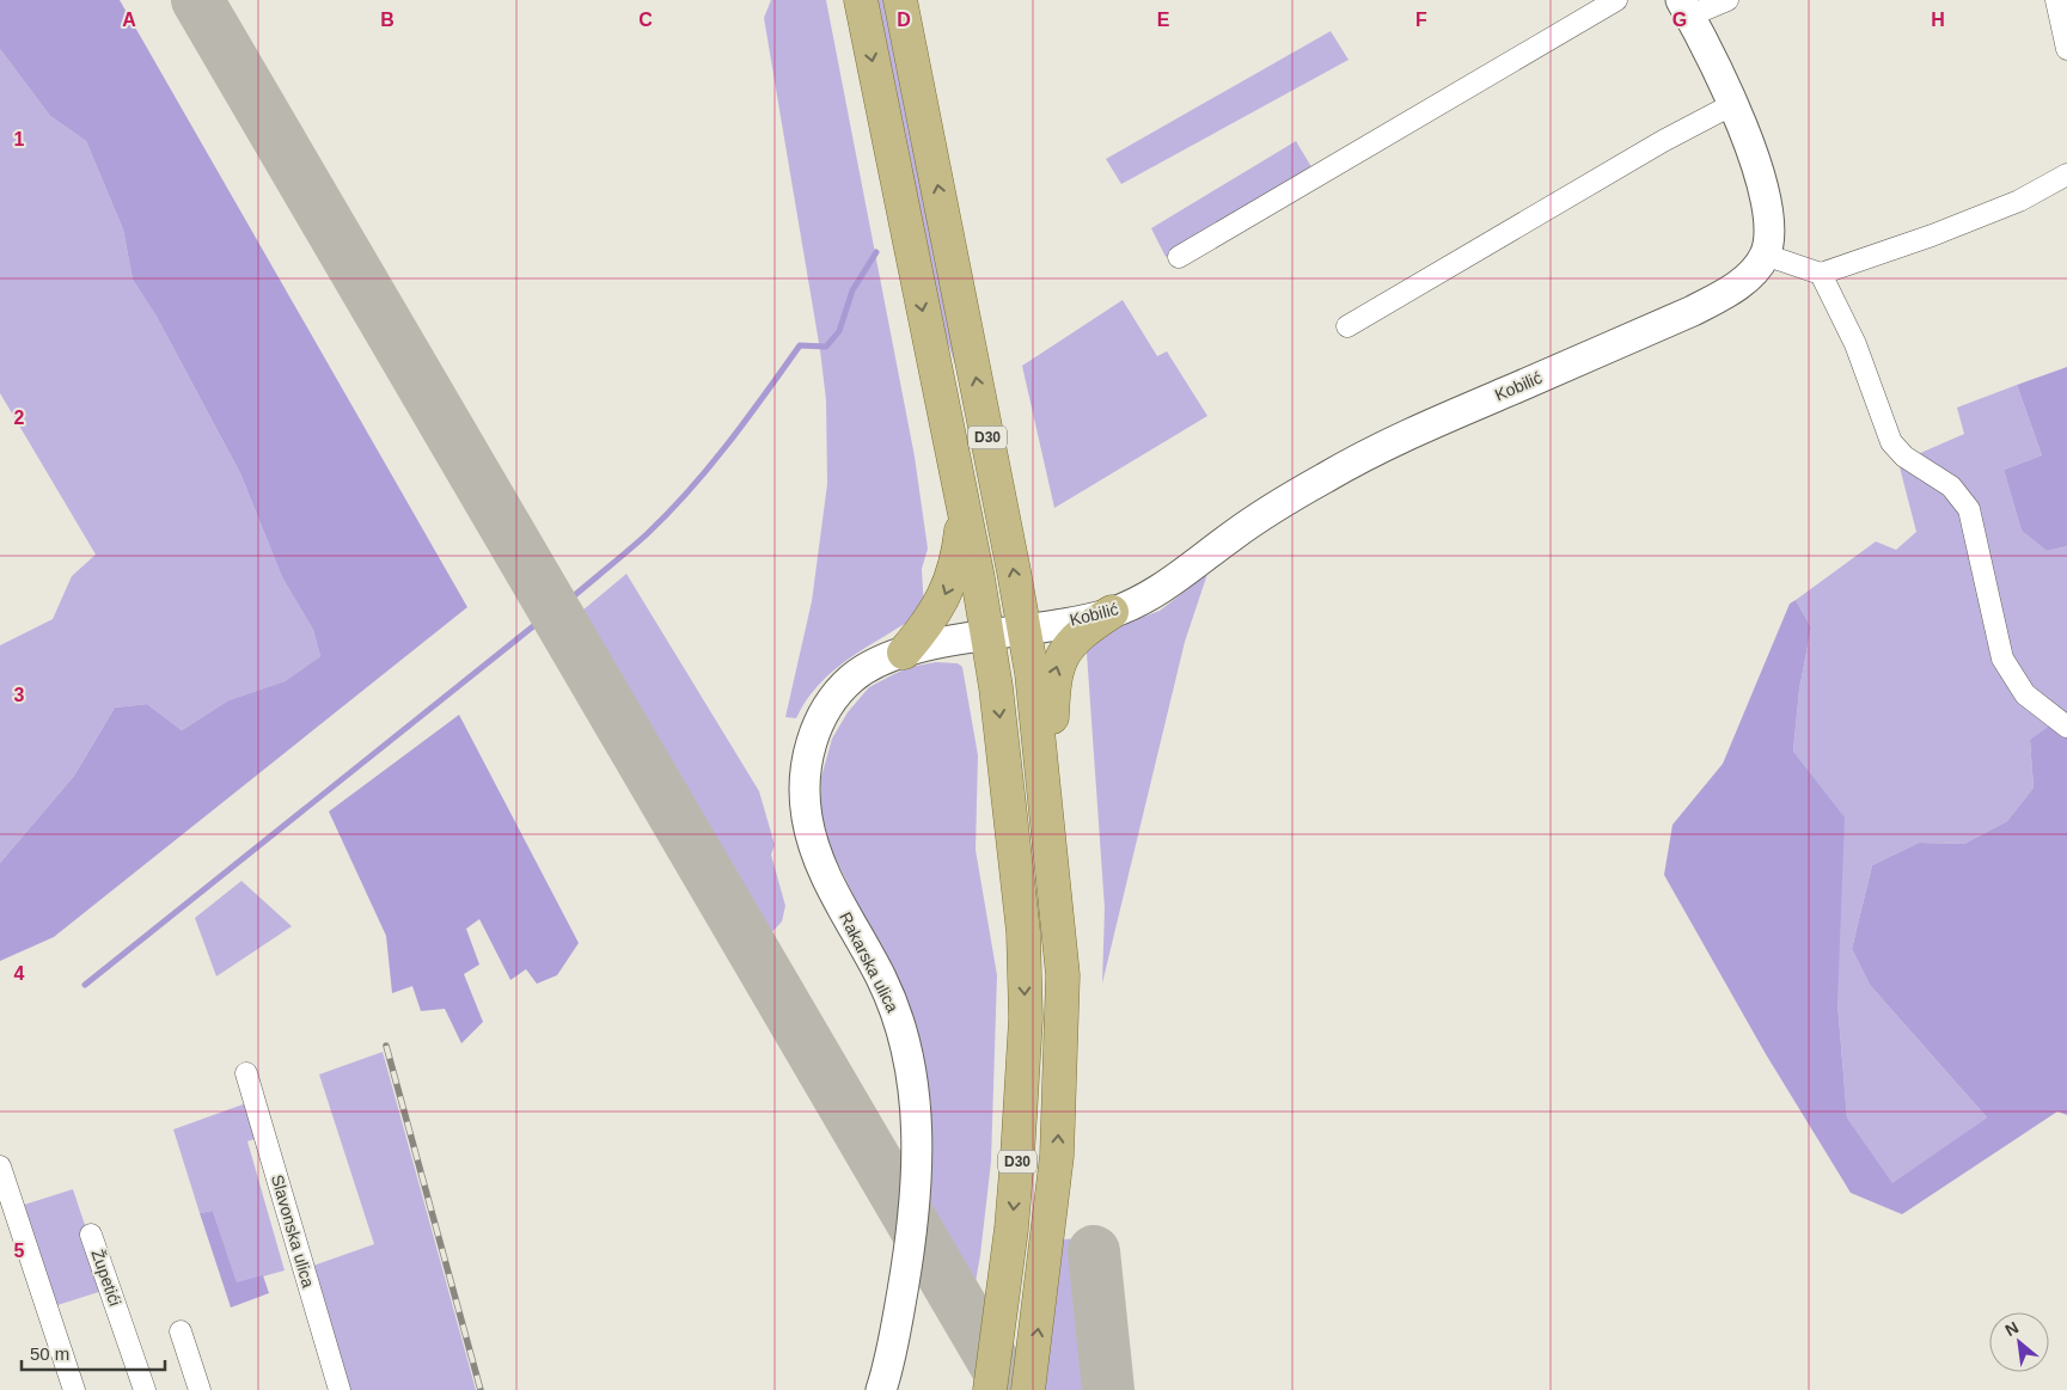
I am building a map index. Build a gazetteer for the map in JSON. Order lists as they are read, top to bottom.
{
  "streets": {
    "main road": ["Kobilić", "D30", "Rakarska ulica"],
    "street": ["Slavonska ulica", "Župetići"]
  },
  "crossings": [
    ["Kobilić", "D30"],
    ["Kobilić", "Rakarska ulica"]
  ],
  "scale_bar": "50 m",
  "north": "top left",
  "grid": {
    "columns": [
      "A",
      "B",
      "C",
      "D",
      "E",
      "F",
      "G",
      "H"
    ],
    "rows": [
      "1",
      "2",
      "3",
      "4",
      "5"
    ]
  }
}
